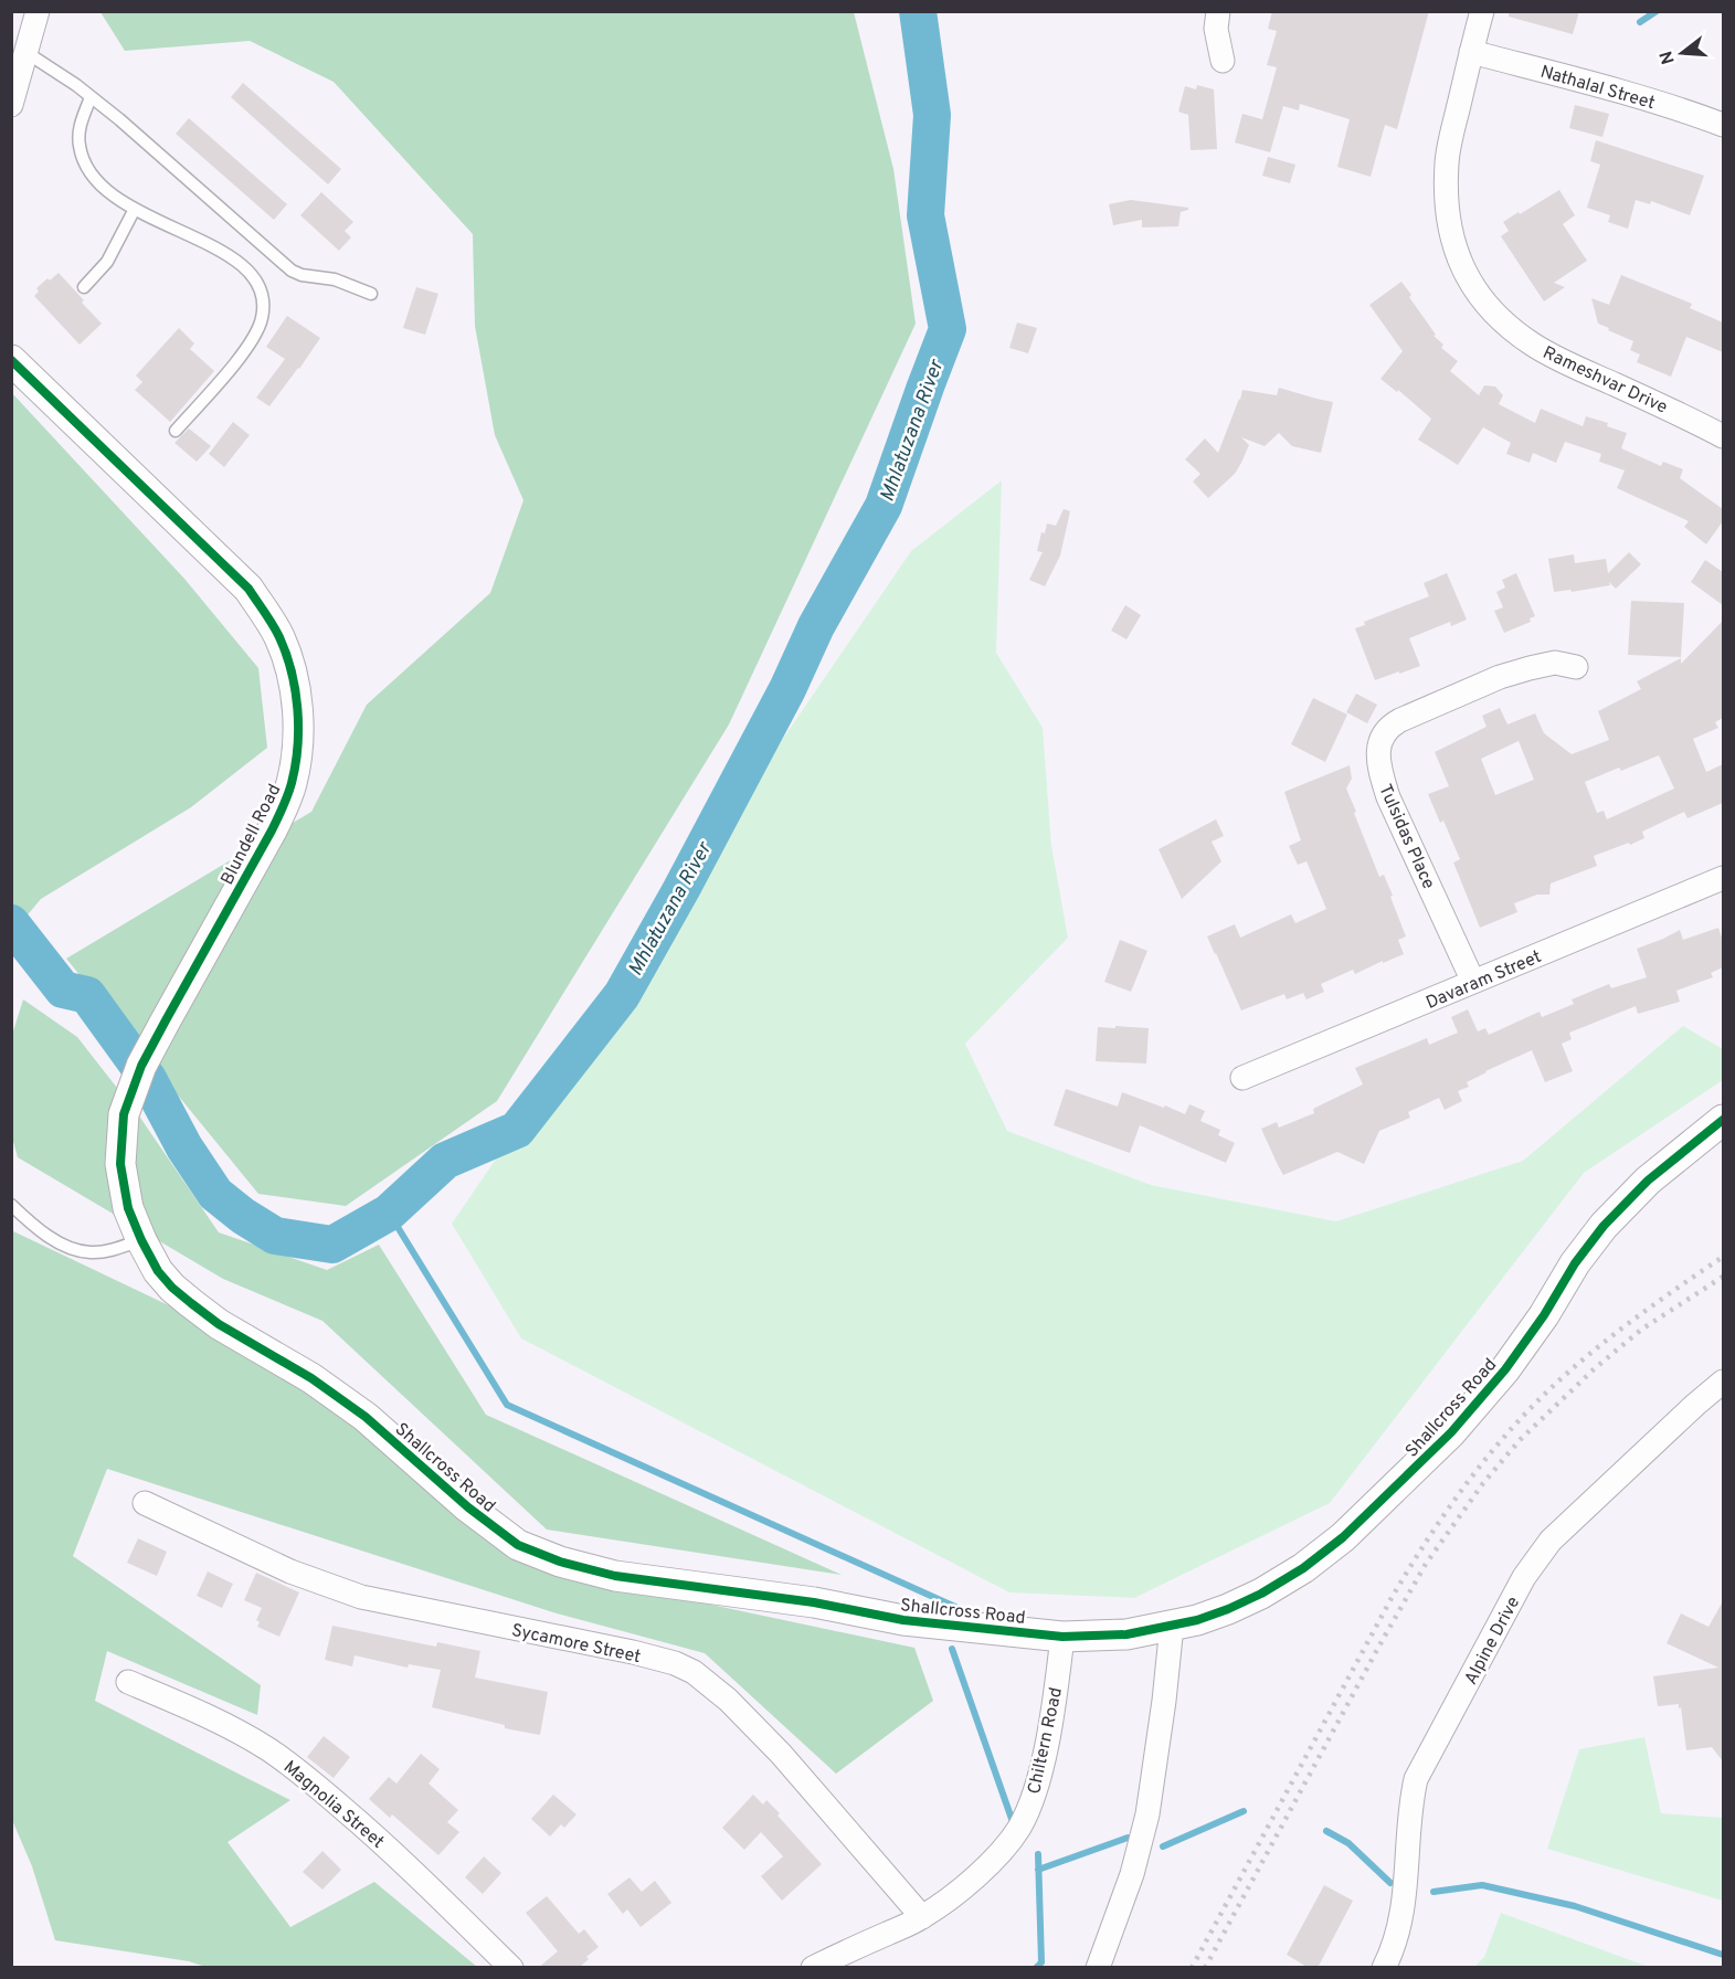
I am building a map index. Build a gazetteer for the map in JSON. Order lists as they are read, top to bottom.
{
  "streets": {
    "street": [
      "Nathalal Street",
      "Rameshvar Drive",
      "Blundell Road",
      "Tulsidas Place",
      "Davaram Street",
      "Shallcross Road",
      "Alpine Drive",
      "Sycamore Street",
      "Chiltern Road",
      "Magnolia Street"
    ]
  },
  "crossings": [
    ["Nathalal Street", "Rameshvar Drive"],
    ["Blundell Road", "Shallcross Road"],
    ["Tulsidas Place", "Davaram Street"],
    ["Shallcross Road", "Chiltern Road"],
    ["Sycamore Street", "Chiltern Road"]
  ],
  "water": ["Mhlatuzana River"],
  "north": "left"
}
